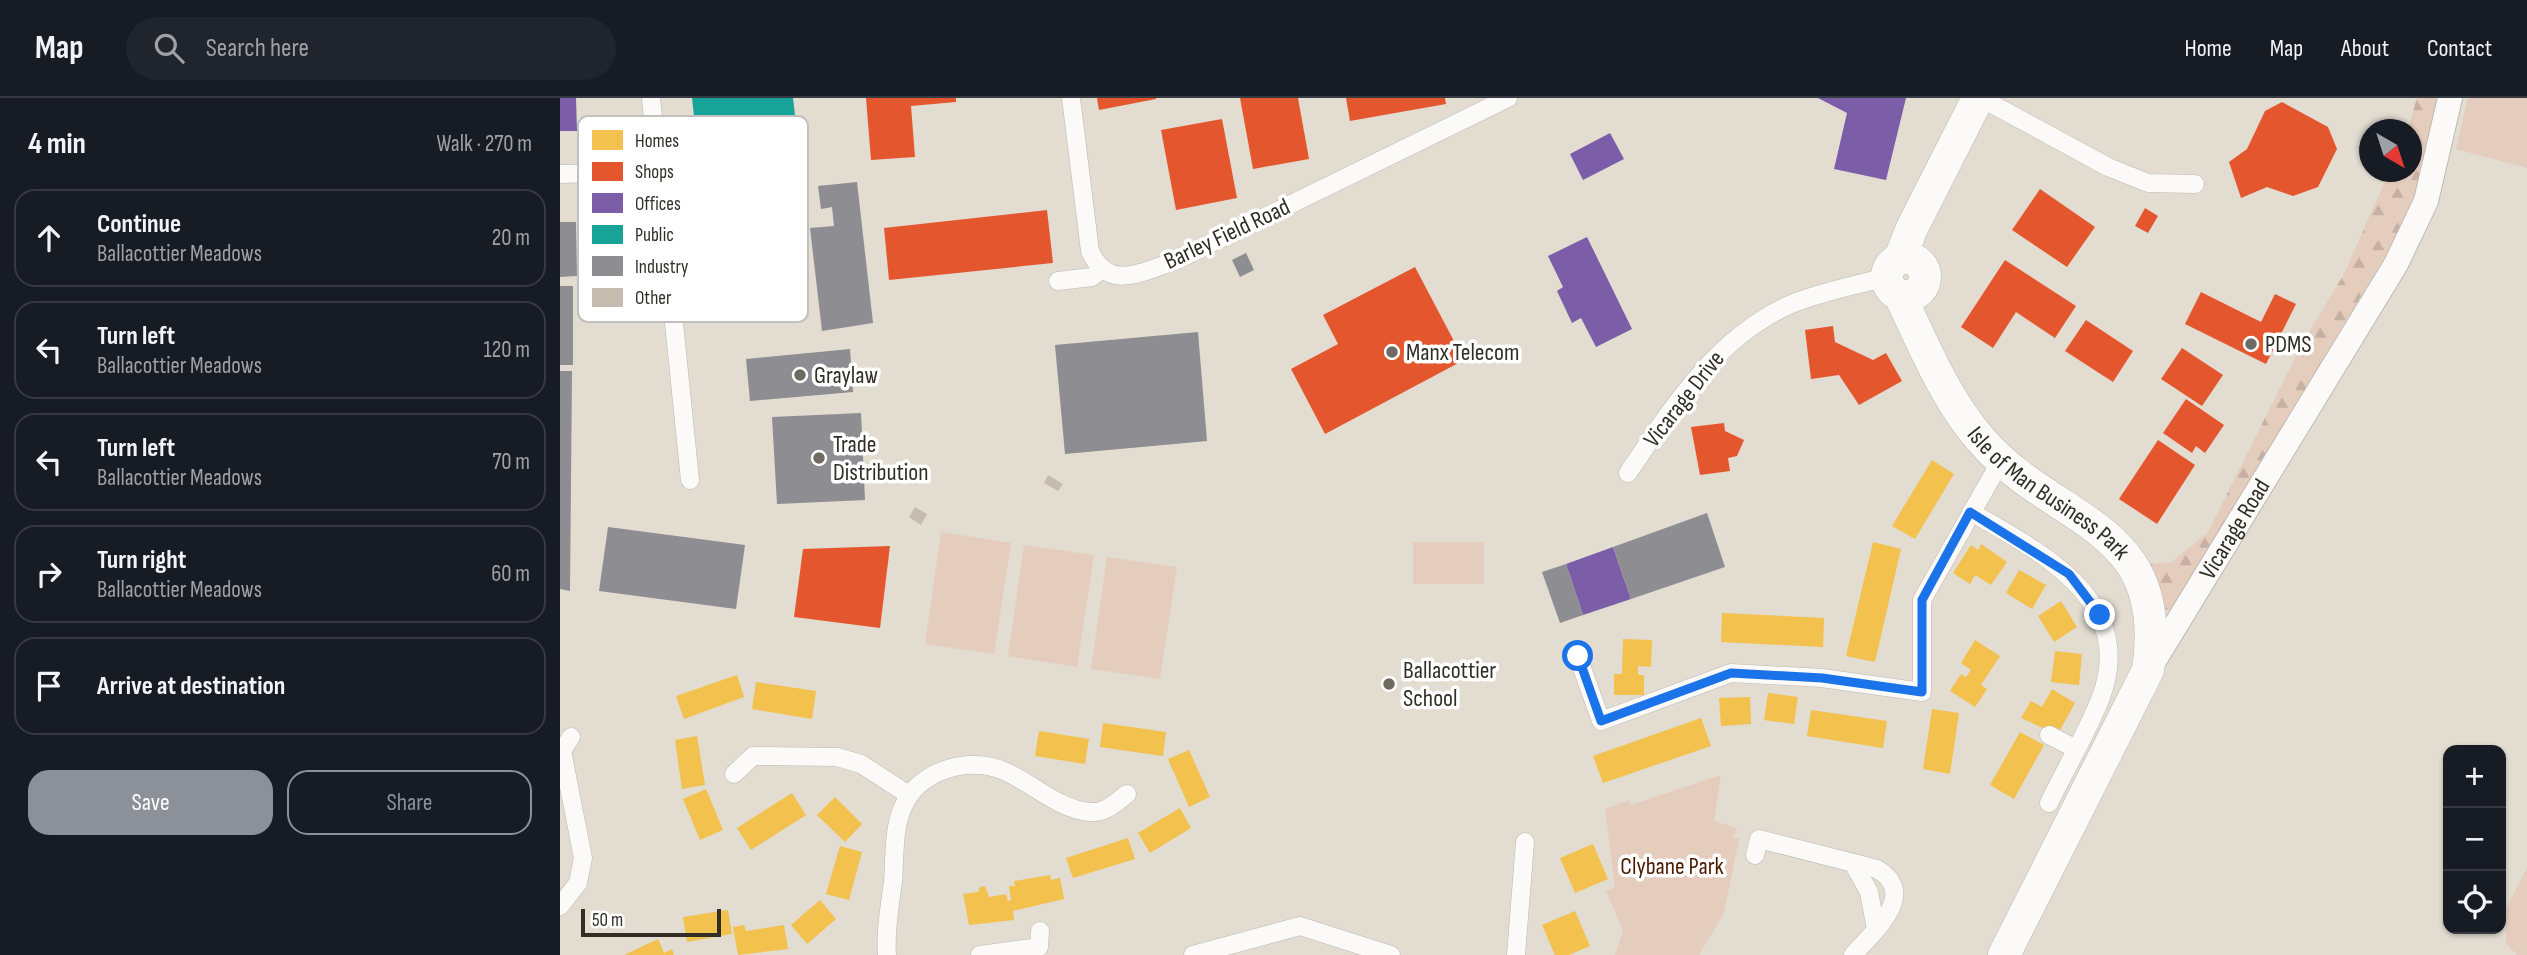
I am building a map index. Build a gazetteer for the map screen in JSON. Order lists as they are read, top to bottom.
{
  "streets": {
    "highway": ["Isle of Man Business Park", "Vicarage Road"],
    "street": ["Barley Field Road", "Vicarage Drive"]
  },
  "crossings": [
    ["Vicarage Drive", "Isle of Man Business Park"],
    ["Isle of Man Business Park", "Vicarage Road"]
  ],
  "parks": ["Clybane Park"],
  "places": [
    "PDMS",
    "Manx Telecom",
    "Graylaw",
    "Trade Distribution",
    "Ballacottier School"
  ],
  "legend": [
    "Homes",
    "Shops",
    "Offices",
    "Public",
    "Industry",
    "Other"
  ],
  "scale_bar": "50 m",
  "north": "bottom right",
  "page": {
    "header": "Map",
    "search": "Search here",
    "nav": [
      "Home",
      "Map",
      "About",
      "Contact"
    ],
    "heading": ["4 min", "Walk · 270 m"],
    "list": [
      ["Continue", "Ballacottier Meadows", "20 m"],
      ["Turn left", "Ballacottier Meadows", "120 m"],
      ["Turn left", "Ballacottier Meadows", "70 m"],
      ["Turn right", "Ballacottier Meadows", "60 m"],
      "Arrive at destination"
    ],
    "map_buttons": ["+", "−"],
    "buttons": ["Save", "Share"],
    "scale": "50 m"
  }
}
